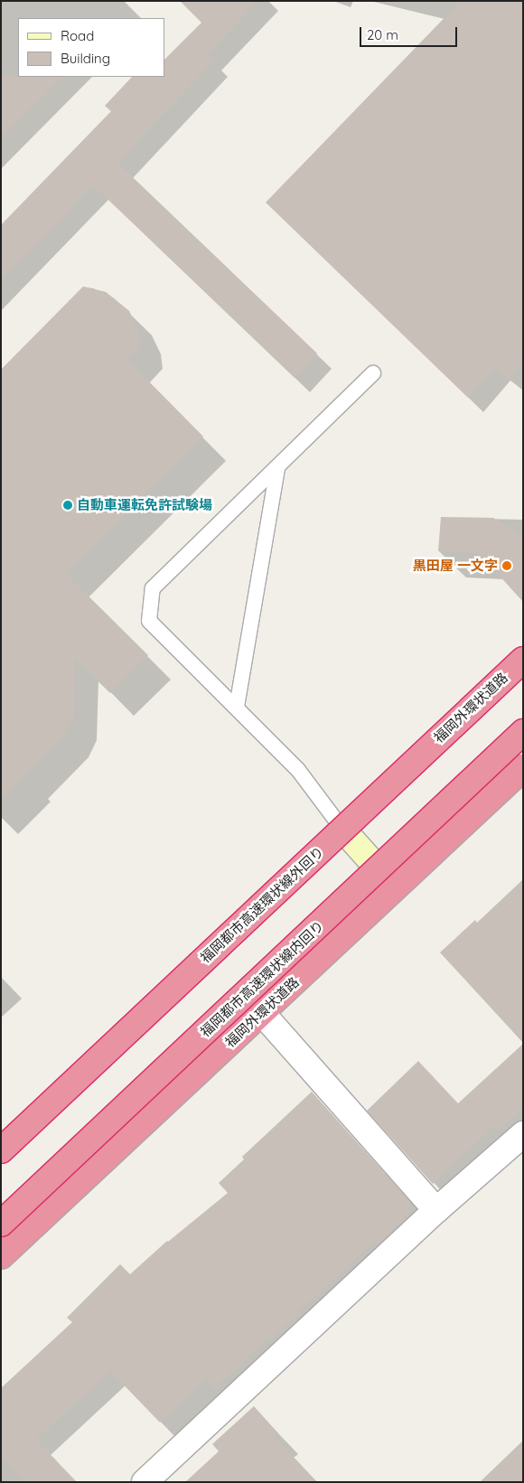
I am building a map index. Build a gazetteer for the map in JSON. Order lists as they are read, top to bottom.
{
  "streets": {
    "highway": ["福岡外環状道路", "福岡都市高速環状線外回り", "福岡都市高速環状線内回り"]
  },
  "crossings": [
    ["福岡外環状道路", "福岡都市高速環状線外回り"]
  ],
  "places": ["自動車運転免許試験場", "黒田屋 一文字"],
  "legend": ["Road", "Building"],
  "scale_bar": "20 m"
}
